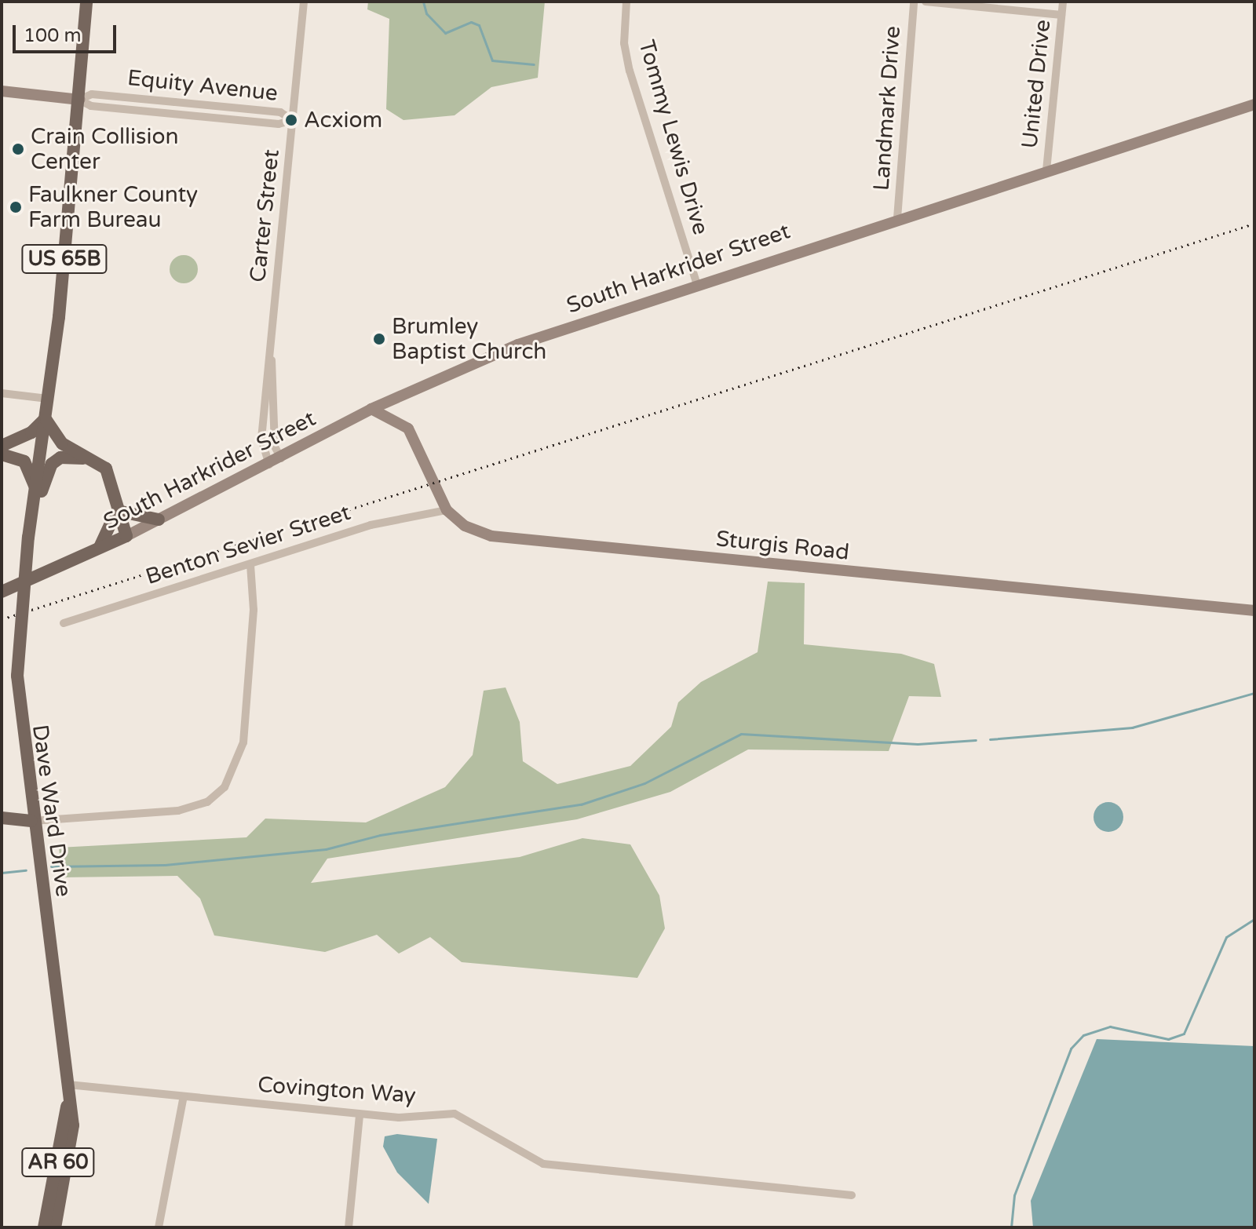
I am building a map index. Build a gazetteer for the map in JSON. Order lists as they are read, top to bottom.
{
  "streets": {
    "main road": [
      "Equity Avenue",
      "US 65B",
      "South Harkrider Street",
      "Sturgis Road",
      "Dave Ward Drive",
      "AR 60"
    ],
    "street": [
      "United Drive",
      "Landmark Drive",
      "Tommy Lewis Drive",
      "Carter Street",
      "Benton Sevier Street",
      "Covington Way"
    ]
  },
  "crossings": [
    ["United Drive", "South Harkrider Street"],
    ["Equity Avenue", "Carter Street"],
    ["Equity Avenue", "US 65B"],
    ["Landmark Drive", "South Harkrider Street"],
    ["Tommy Lewis Drive", "South Harkrider Street"],
    ["Carter Street", "South Harkrider Street"],
    ["US 65B", "Dave Ward Drive"],
    ["South Harkrider Street", "Sturgis Road"],
    ["Benton Sevier Street", "Sturgis Road"],
    ["Dave Ward Drive", "Covington Way"]
  ],
  "places": [
    "Acxiom",
    "Crain Collision Center",
    "Faulkner County Farm Bureau",
    "Brumley Baptist Church"
  ],
  "scale_bar": "100 m"
}
